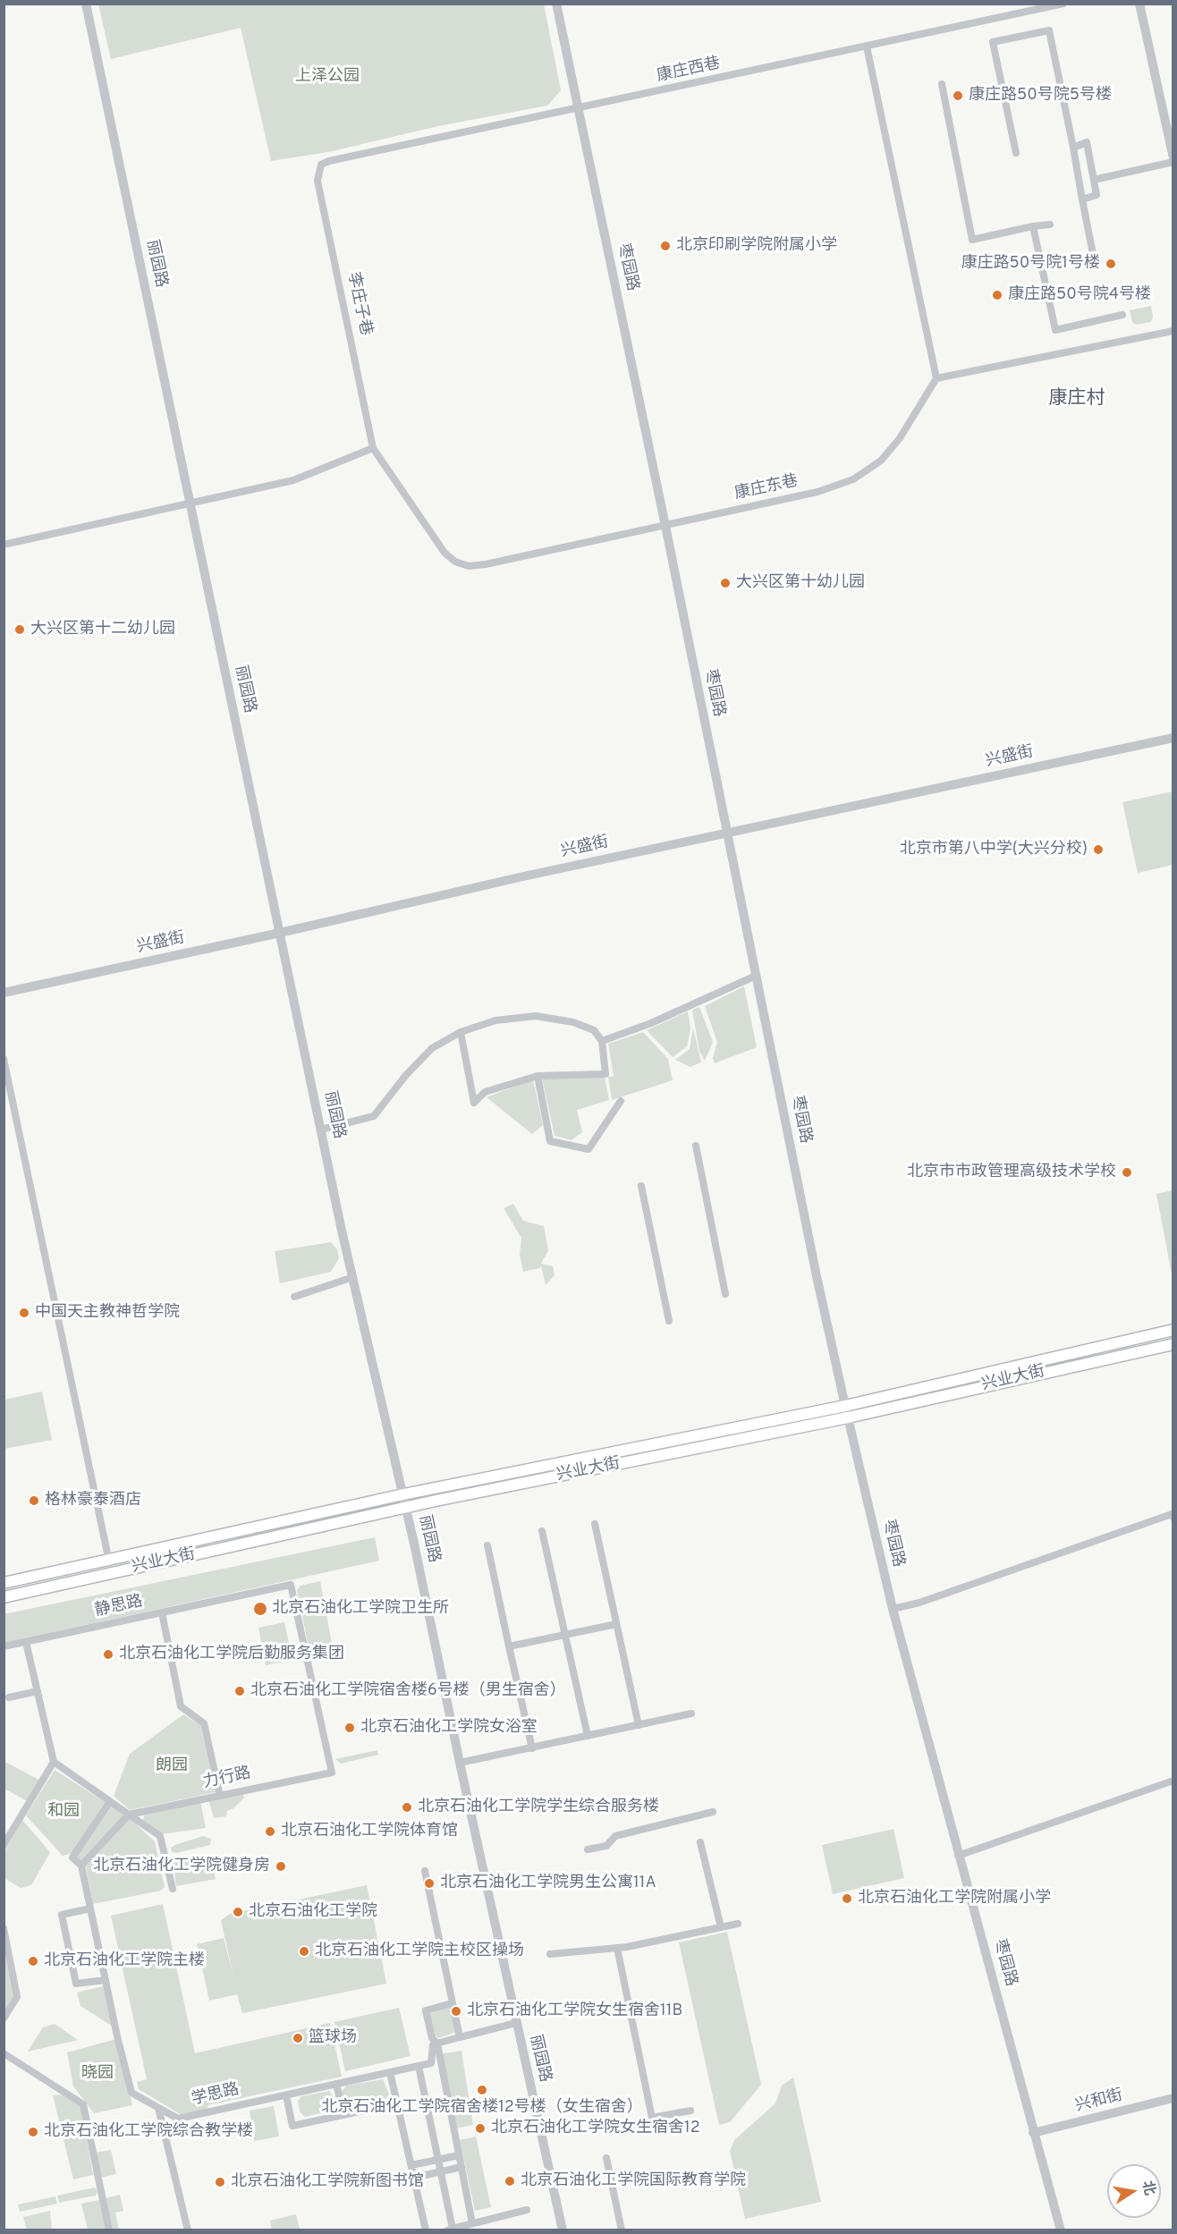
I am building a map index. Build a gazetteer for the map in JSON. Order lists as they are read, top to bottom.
{
  "streets": {
    "main road": ["兴业大街"],
    "street": [
      "康庄西巷",
      "丽园路",
      "枣园路",
      "李庄子巷",
      "康庄东巷",
      "兴盛街",
      "静思路",
      "力行路",
      "学思路",
      "兴和街"
    ]
  },
  "crossings": [
    ["康庄西巷", "枣园路"],
    ["康庄西巷", "李庄子巷"],
    ["丽园路", "兴盛街"],
    ["丽园路", "兴业大街"],
    ["枣园路", "康庄东巷"],
    ["枣园路", "兴盛街"],
    ["枣园路", "兴业大街"],
    ["枣园路", "兴和街"],
    ["李庄子巷", "康庄东巷"],
    ["静思路", "力行路"]
  ],
  "districts": ["康庄村"],
  "parks": [
    "上泽公园",
    "朗园",
    "和园",
    "晓园"
  ],
  "places": [
    "康庄路50号院5号楼",
    "北京印刷学院附属小学",
    "康庄路50号院1号楼",
    "康庄路50号院4号楼",
    "大兴区第十幼儿园",
    "大兴区第十二幼儿园",
    "北京市第八中学(大兴分校)",
    "北京市市政管理高级技术学校",
    "中国天主教神哲学院",
    "格林豪泰酒店",
    "北京石油化工学院卫生所",
    "北京石油化工学院后勤服务集团",
    "北京石油化工学院宿舍楼6号楼（男生宿舍）",
    "北京石油化工学院女浴室",
    "北京石油化工学院学生综合服务楼",
    "北京石油化工学院体育馆",
    "北京石油化工学院健身房",
    "北京石油化工学院男生公寓11A",
    "北京石油化工学院附属小学",
    "北京石油化工学院",
    "北京石油化工学院主校区操场",
    "北京石油化工学院主楼",
    "北京石油化工学院女生宿舍11B",
    "篮球场",
    "北京石油化工学院宿舍楼12号楼（女生宿舍）",
    "北京石油化工学院女生宿舍12",
    "北京石油化工学院综合教学楼",
    "北京石油化工学院国际教育学院",
    "北京石油化工学院新图书馆"
  ],
  "north": "right"
}
